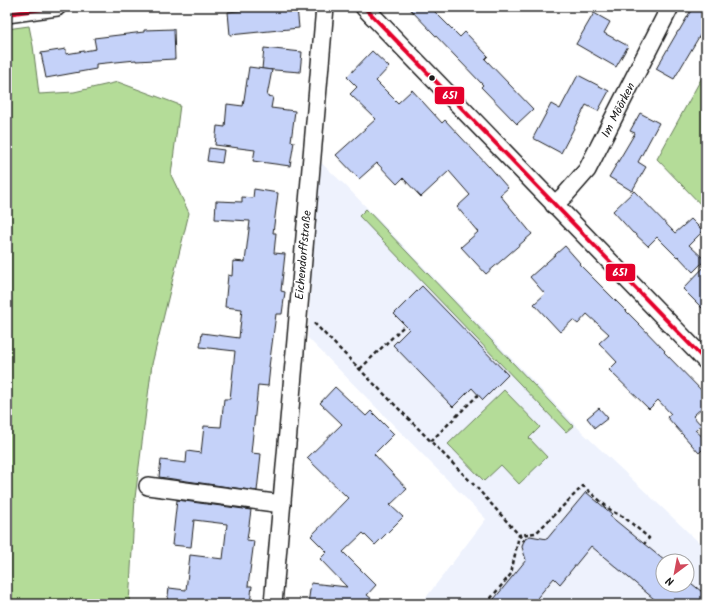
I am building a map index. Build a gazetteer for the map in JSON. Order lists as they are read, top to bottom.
{
  "streets": {
    "street": ["Im Möörken", "Eichendorffstraße"]
  },
  "lines": ["transit line 651"],
  "north": "bottom left"
}
